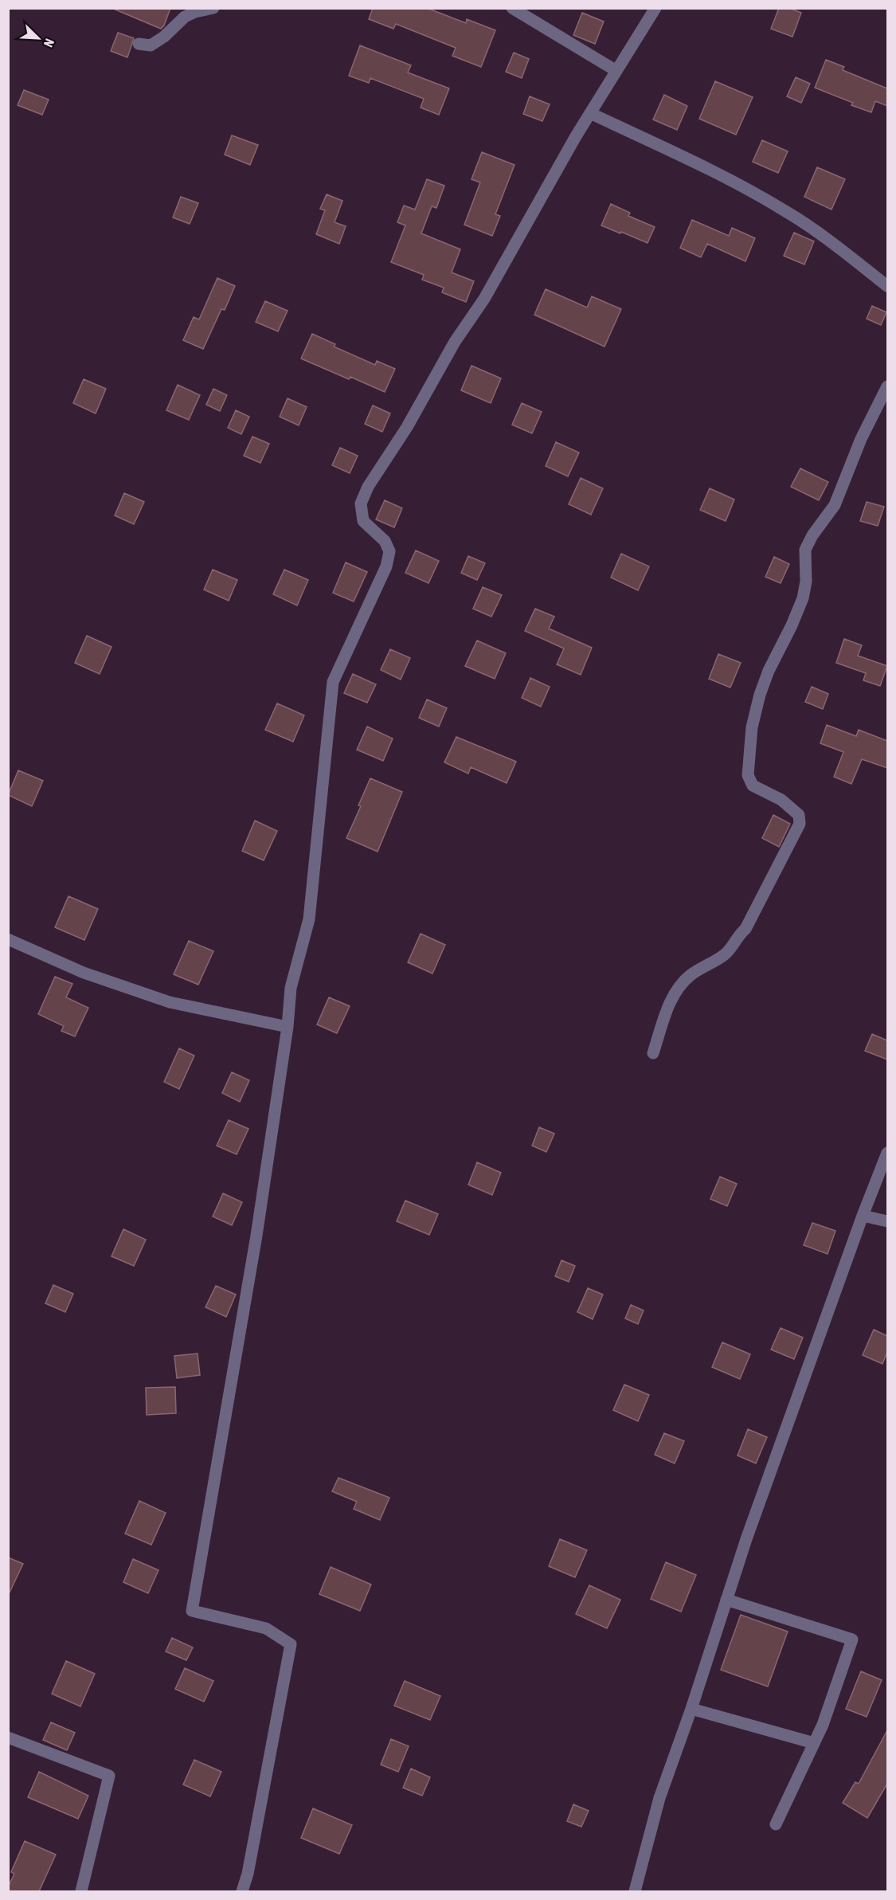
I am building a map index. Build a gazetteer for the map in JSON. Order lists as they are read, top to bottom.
{
  "north": "bottom right"
}
